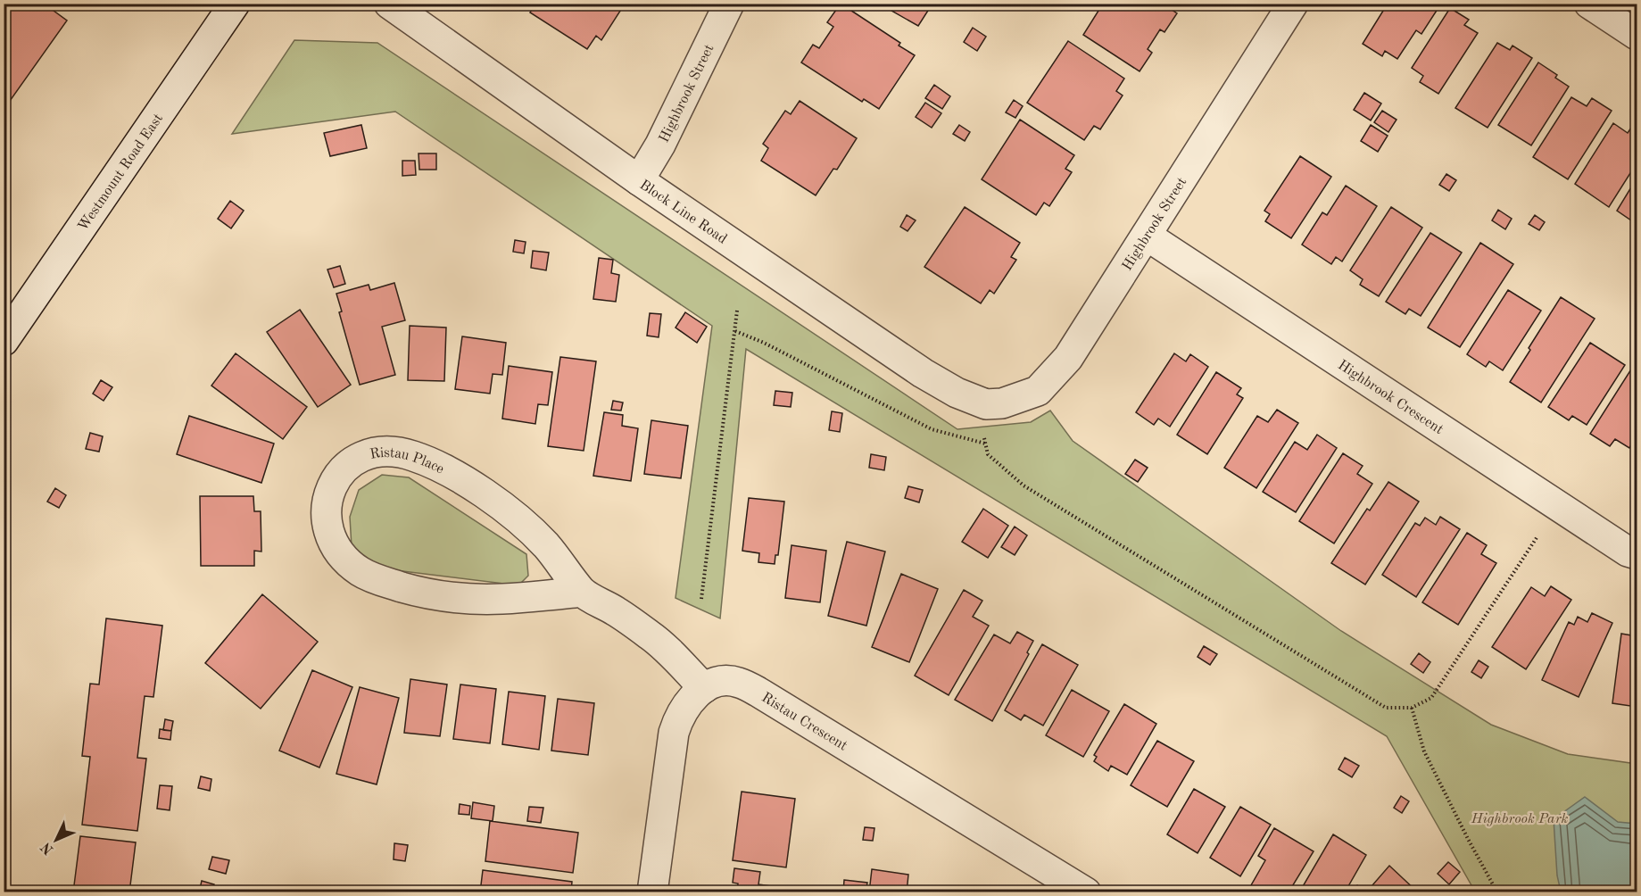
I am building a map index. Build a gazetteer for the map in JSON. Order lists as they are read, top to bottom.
{
  "streets": {
    "street": [
      "Highbrook Street",
      "Westmount Road East",
      "Block Line Road",
      "Highbrook Crescent",
      "Ristau Place",
      "Ristau Crescent"
    ]
  },
  "crossings": [
    ["Highbrook Street", "Block Line Road"],
    ["Highbrook Street", "Highbrook Crescent"],
    ["Ristau Place", "Ristau Crescent"]
  ],
  "parks": ["Highbrook Park"],
  "north": "bottom left"
}
